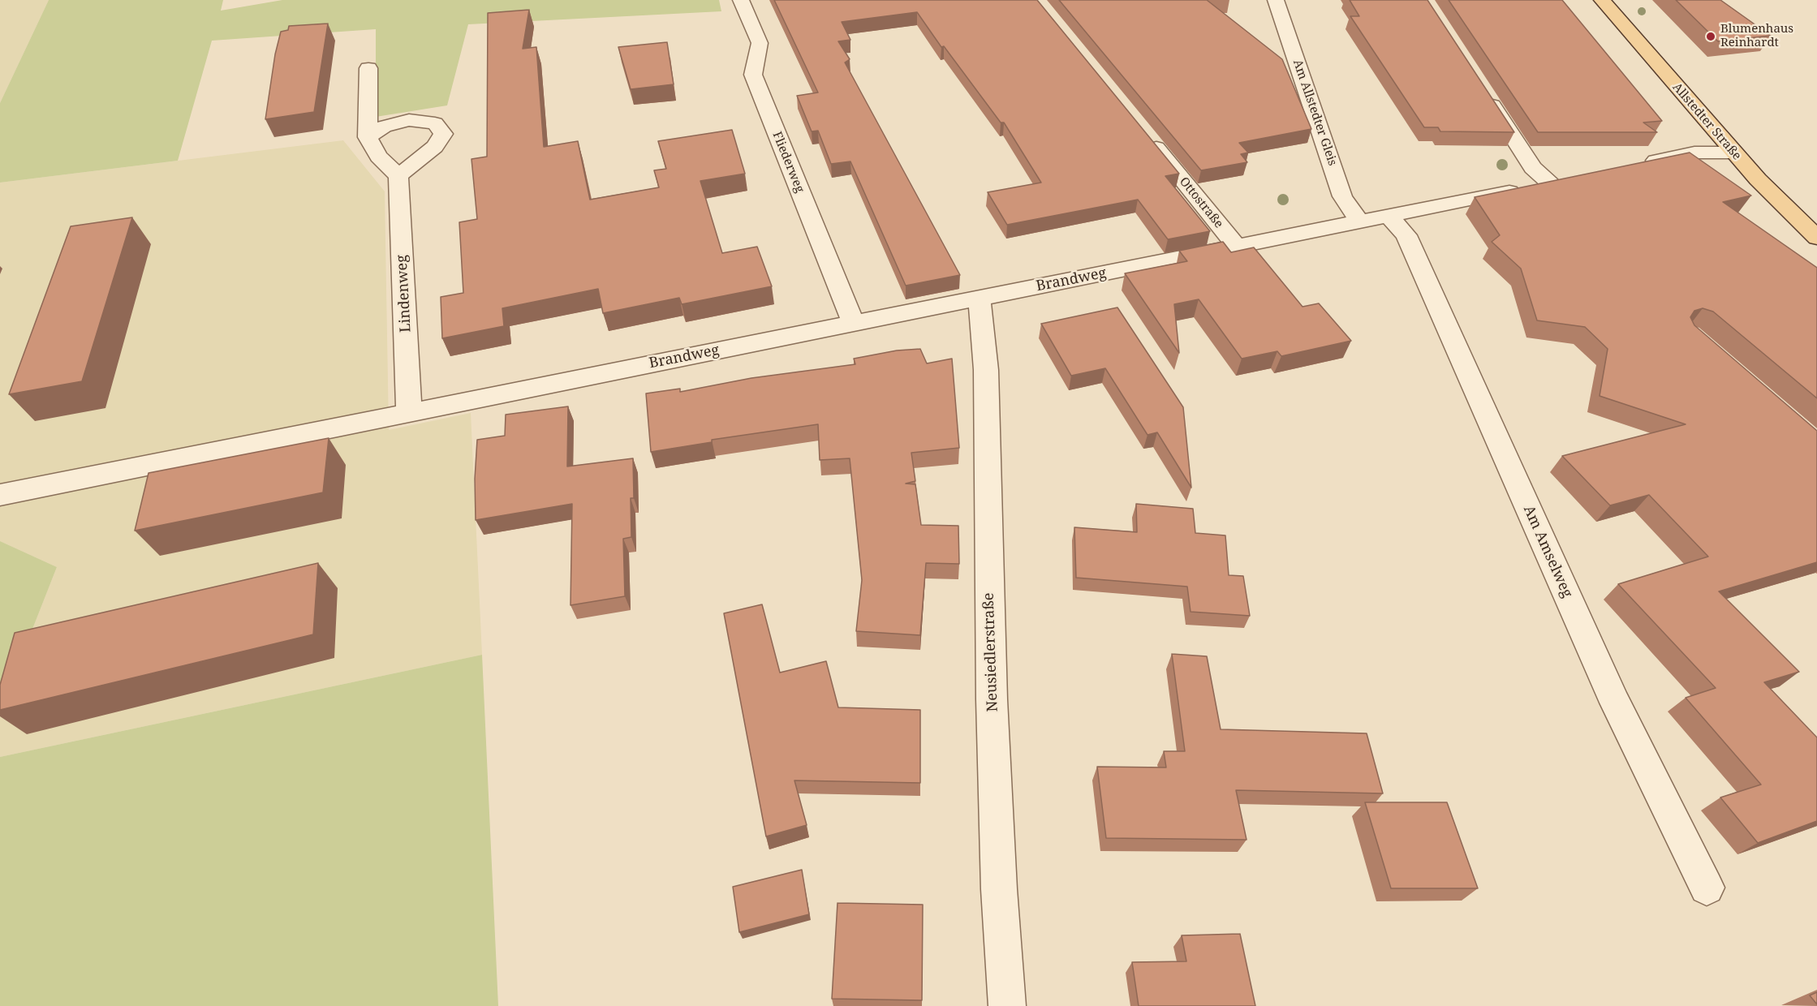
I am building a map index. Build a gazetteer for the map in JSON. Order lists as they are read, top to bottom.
{
  "streets": {
    "main road": ["Allstedter Straße"],
    "street": [
      "Am Allstedter Gleis",
      "Fliederweg",
      "Ottostraße",
      "Brandweg",
      "Lindenweg",
      "Am Amselweg",
      "Neusiedlerstraße"
    ]
  },
  "crossings": [
    ["Am Allstedter Gleis", "Brandweg"],
    ["Fliederweg", "Brandweg"],
    ["Ottostraße", "Brandweg"],
    ["Brandweg", "Lindenweg"],
    ["Brandweg", "Am Amselweg"],
    ["Brandweg", "Neusiedlerstraße"]
  ],
  "places": ["Blumenhaus Reinhardt"]
}
